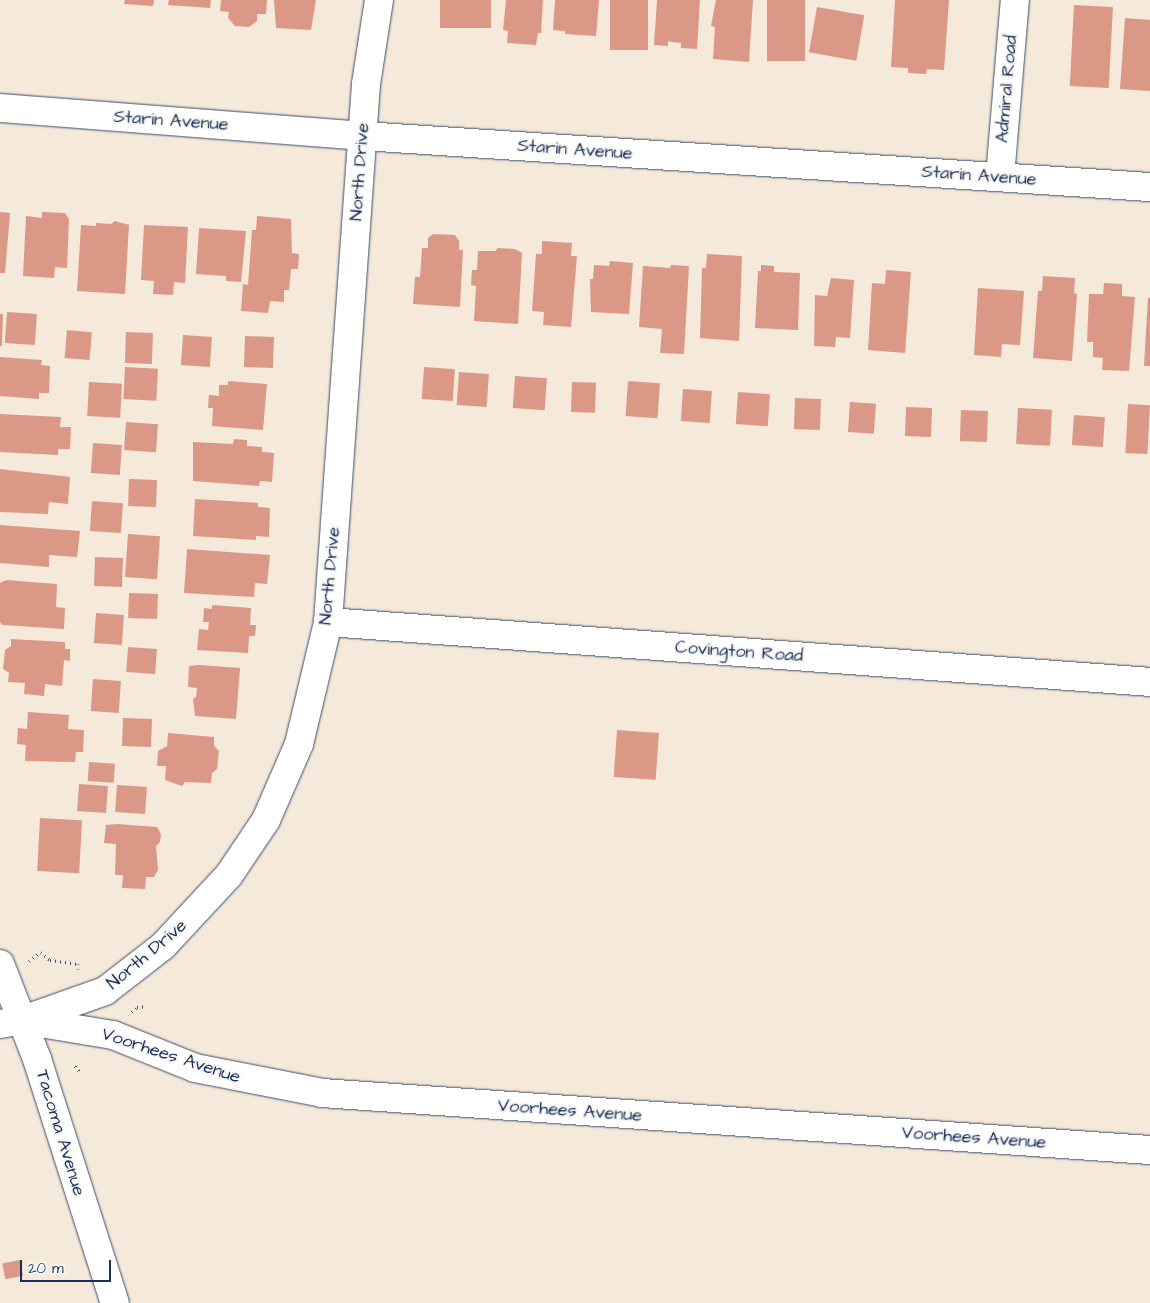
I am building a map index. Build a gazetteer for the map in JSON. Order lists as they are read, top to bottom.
{
  "streets": {
    "street": [
      "Admiral Road",
      "Starin Avenue",
      "North Drive",
      "Covington Road",
      "Voorhees Avenue",
      "Tacoma Avenue"
    ]
  },
  "crossings": [
    ["Admiral Road", "Starin Avenue"],
    ["Starin Avenue", "North Drive"],
    ["North Drive", "Covington Road"],
    ["North Drive", "Voorhees Avenue"],
    ["North Drive", "Tacoma Avenue"],
    ["Voorhees Avenue", "Tacoma Avenue"]
  ],
  "scale_bar": "20 m"
}
